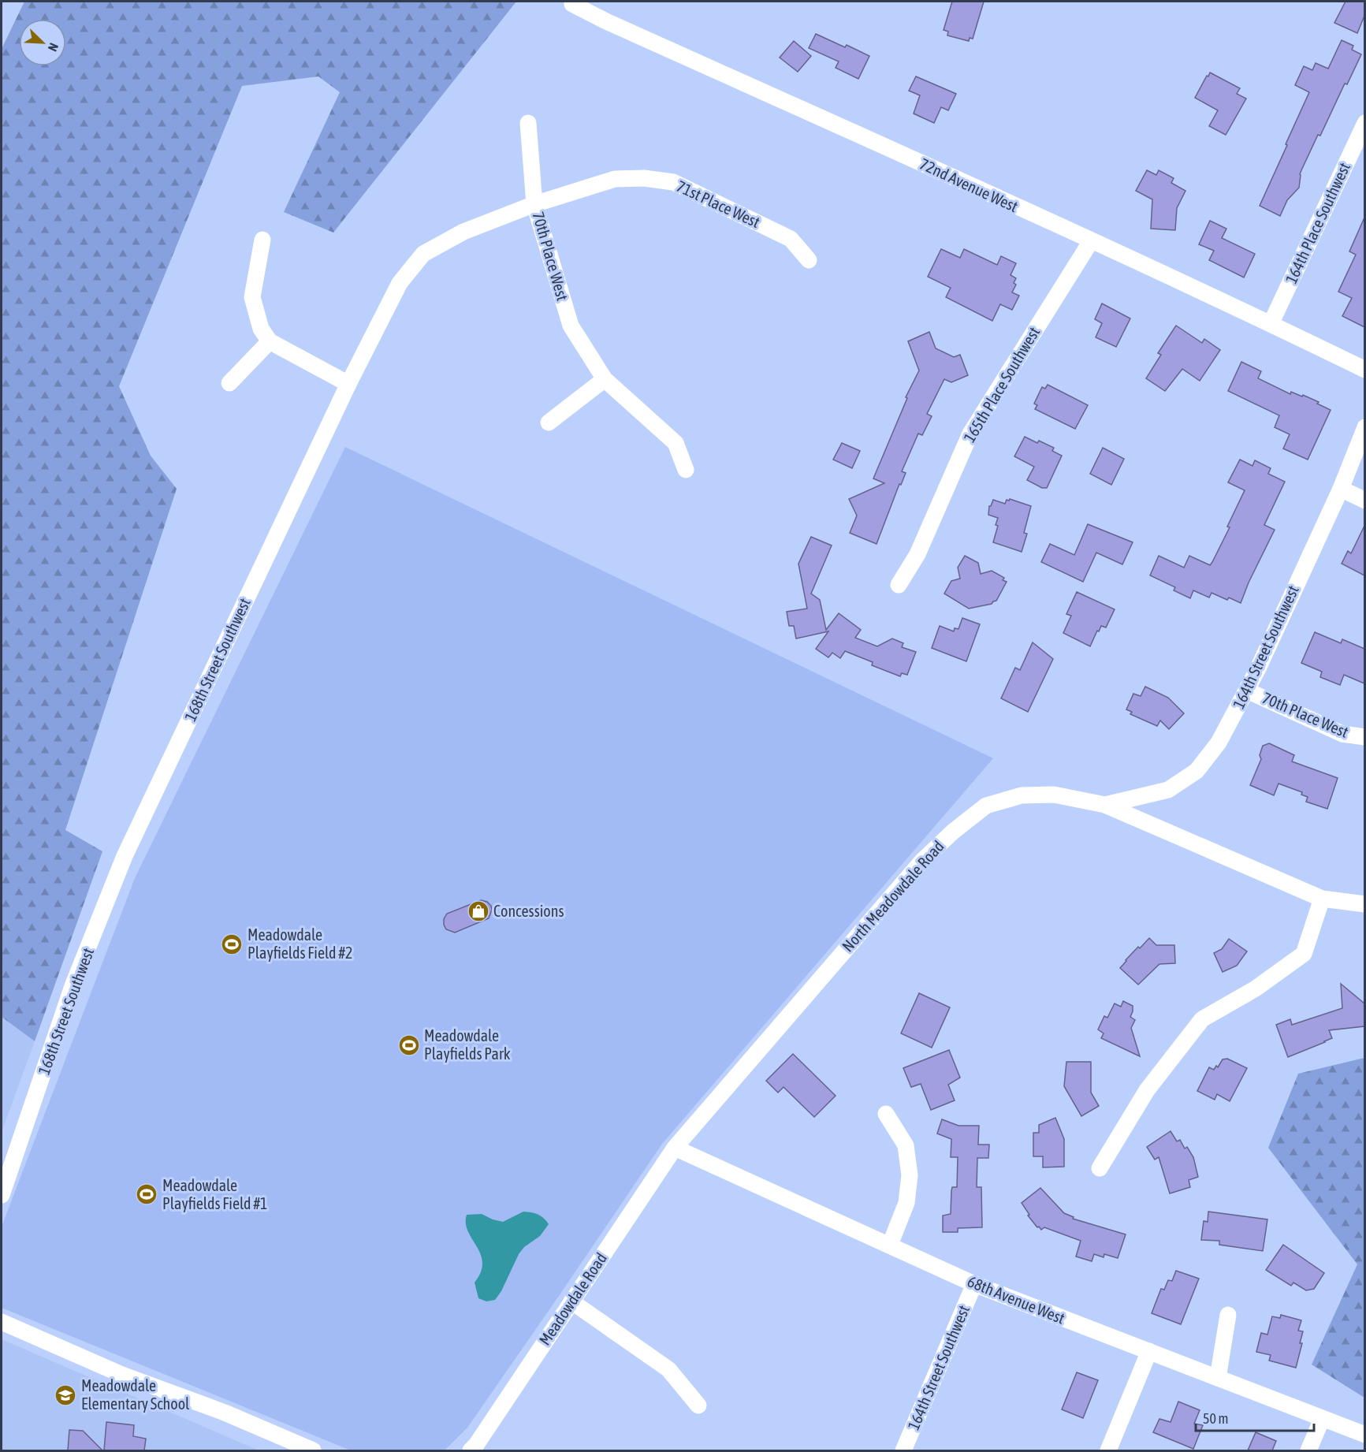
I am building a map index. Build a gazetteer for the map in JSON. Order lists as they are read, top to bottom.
{
  "streets": {
    "street": [
      "72nd Avenue West",
      "71st Place West",
      "164th Place Southwest",
      "70th Place West",
      "165th Place Southwest",
      "164th Street Southwest",
      "168th Street Southwest",
      "North Meadowdale Road",
      "Meadowdale Road",
      "68th Avenue West"
    ]
  },
  "crossings": [
    ["72nd Avenue West", "164th Place Southwest"],
    ["72nd Avenue West", "165th Place Southwest"],
    ["71st Place West", "70th Place West"],
    ["71st Place West", "168th Street Southwest"],
    ["70th Place West", "164th Street Southwest"],
    ["70th Place West", "168th Street Southwest"],
    ["164th Street Southwest", "North Meadowdale Road"],
    ["164th Street Southwest", "68th Avenue West"],
    ["North Meadowdale Road", "Meadowdale Road"],
    ["North Meadowdale Road", "68th Avenue West"],
    ["Meadowdale Road", "68th Avenue West"]
  ],
  "places": {
    "shop": ["Concessions"],
    "sports": ["Meadowdale Playfields Field #2", "Meadowdale Playfields Park", "Meadowdale Playfields Field #1"],
    "school or university": ["Meadowdale Elementary School"]
  },
  "scale_bar": "50 m",
  "north": "bottom right"
}
